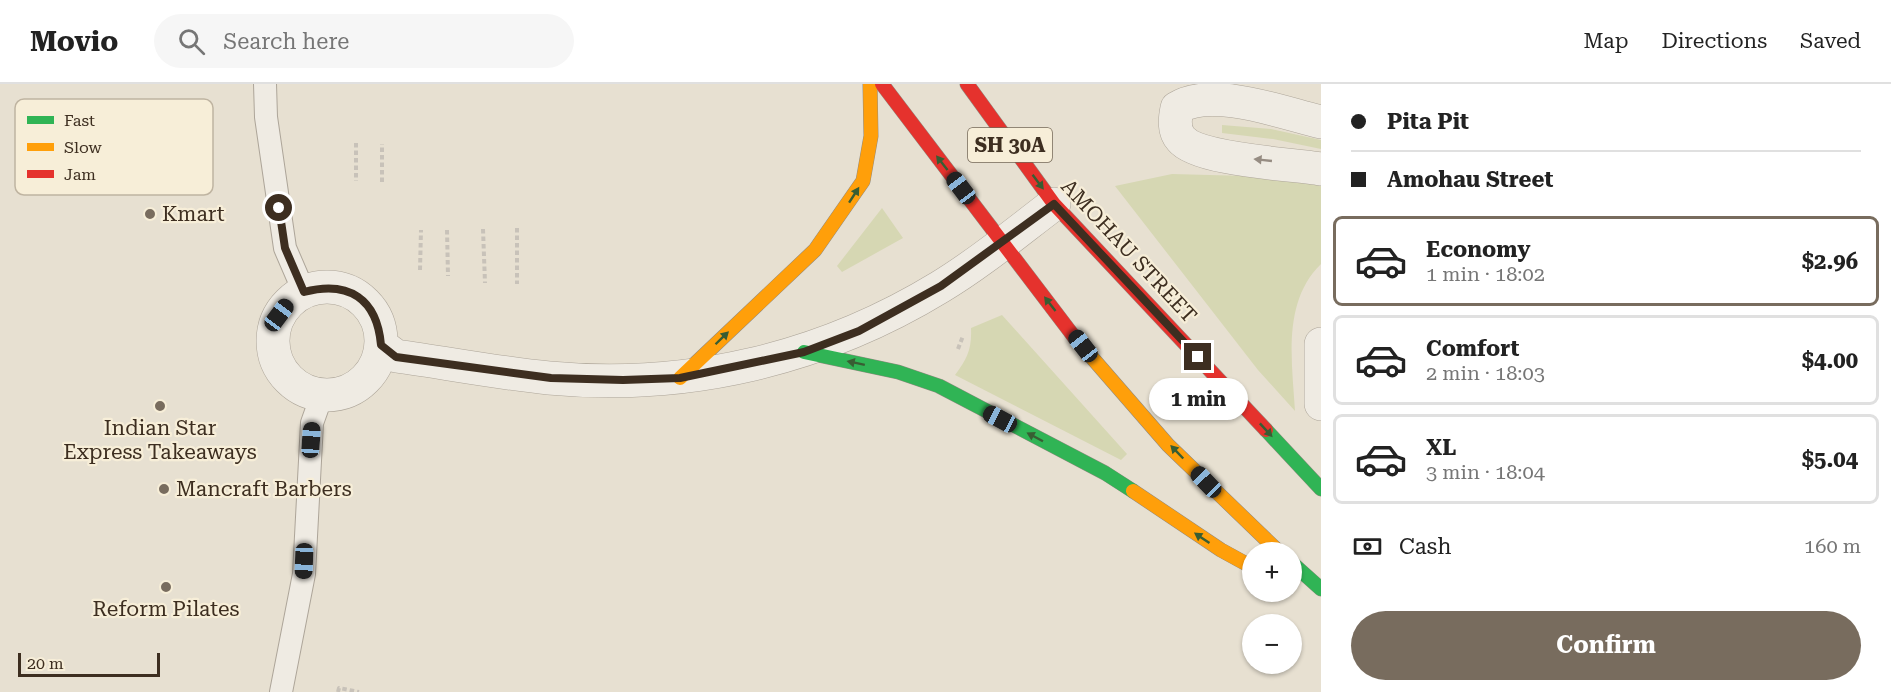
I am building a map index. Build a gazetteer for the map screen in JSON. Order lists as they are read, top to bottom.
{
  "streets": {
    "main road": ["SH 30A", "AMOHAU STREET"]
  },
  "places": [
    "Kmart",
    "Indian Star Express Takeaways",
    "Mancraft Barbers",
    "Reform Pilates"
  ],
  "legend": ["Fast", "Slow", "Jam"],
  "scale_bar": "20 m",
  "page": {
    "header": "Movio",
    "search": "Search here",
    "nav": ["Map", "Directions", "Saved"],
    "banner": ["Pita Pit", "Amohau Street"],
    "list": [
      {
        "name": "Economy",
        "note": "1 min · 18:02",
        "value": "$2.96"
      },
      {
        "name": "Comfort",
        "note": "2 min · 18:03",
        "value": "$4.00"
      },
      {
        "name": "XL",
        "note": "3 min · 18:04",
        "value": "$5.04"
      }
    ],
    "bubble": "1 min",
    "pay": ["Cash", "160 m"],
    "map_buttons": ["+", "−"],
    "buttons": "Confirm",
    "scale": "20 m"
  }
}
